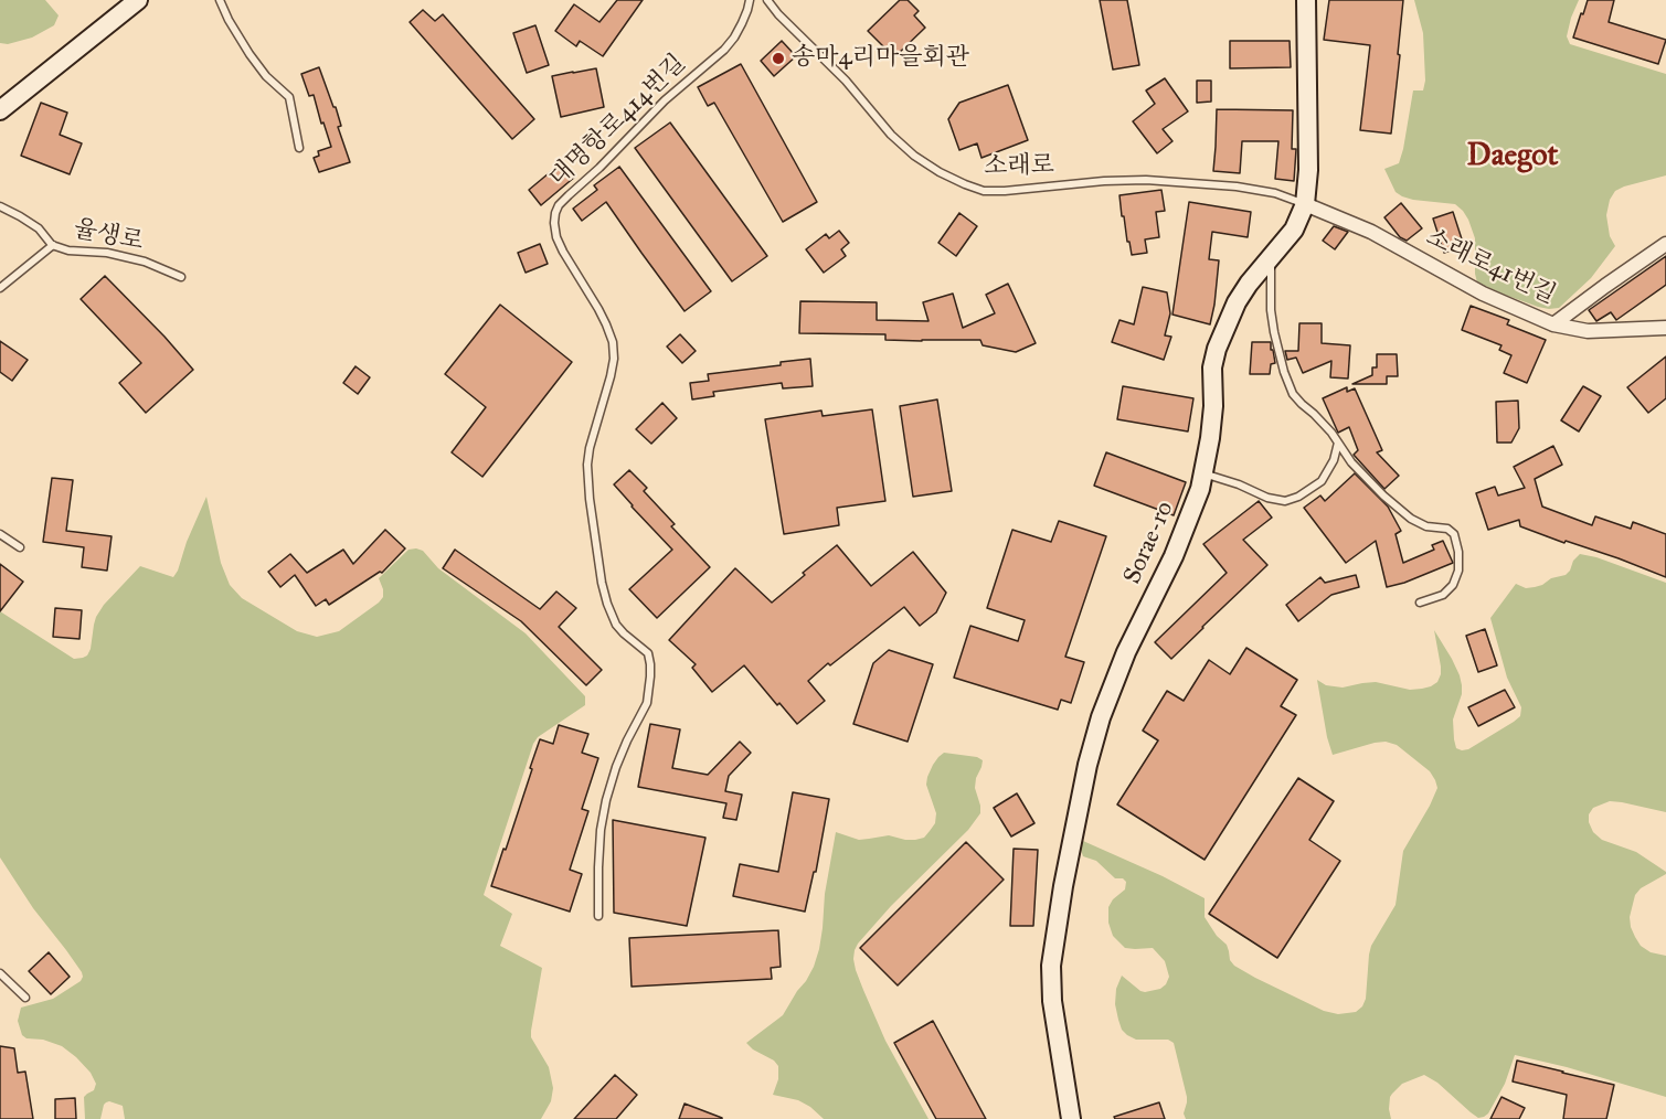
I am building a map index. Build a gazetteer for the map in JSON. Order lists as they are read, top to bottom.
{
  "streets": {
    "street": ["소래로41번길", "Sorae-ro"],
    "lane": ["대명항로414번길", "소래로", "율생로"]
  },
  "crossings": [
    ["소래로", "소래로41번길"],
    ["소래로", "Sorae-ro"],
    ["소래로41번길", "Sorae-ro"]
  ],
  "districts": ["Daegot"],
  "places": ["송마4리마을회관"]
}
